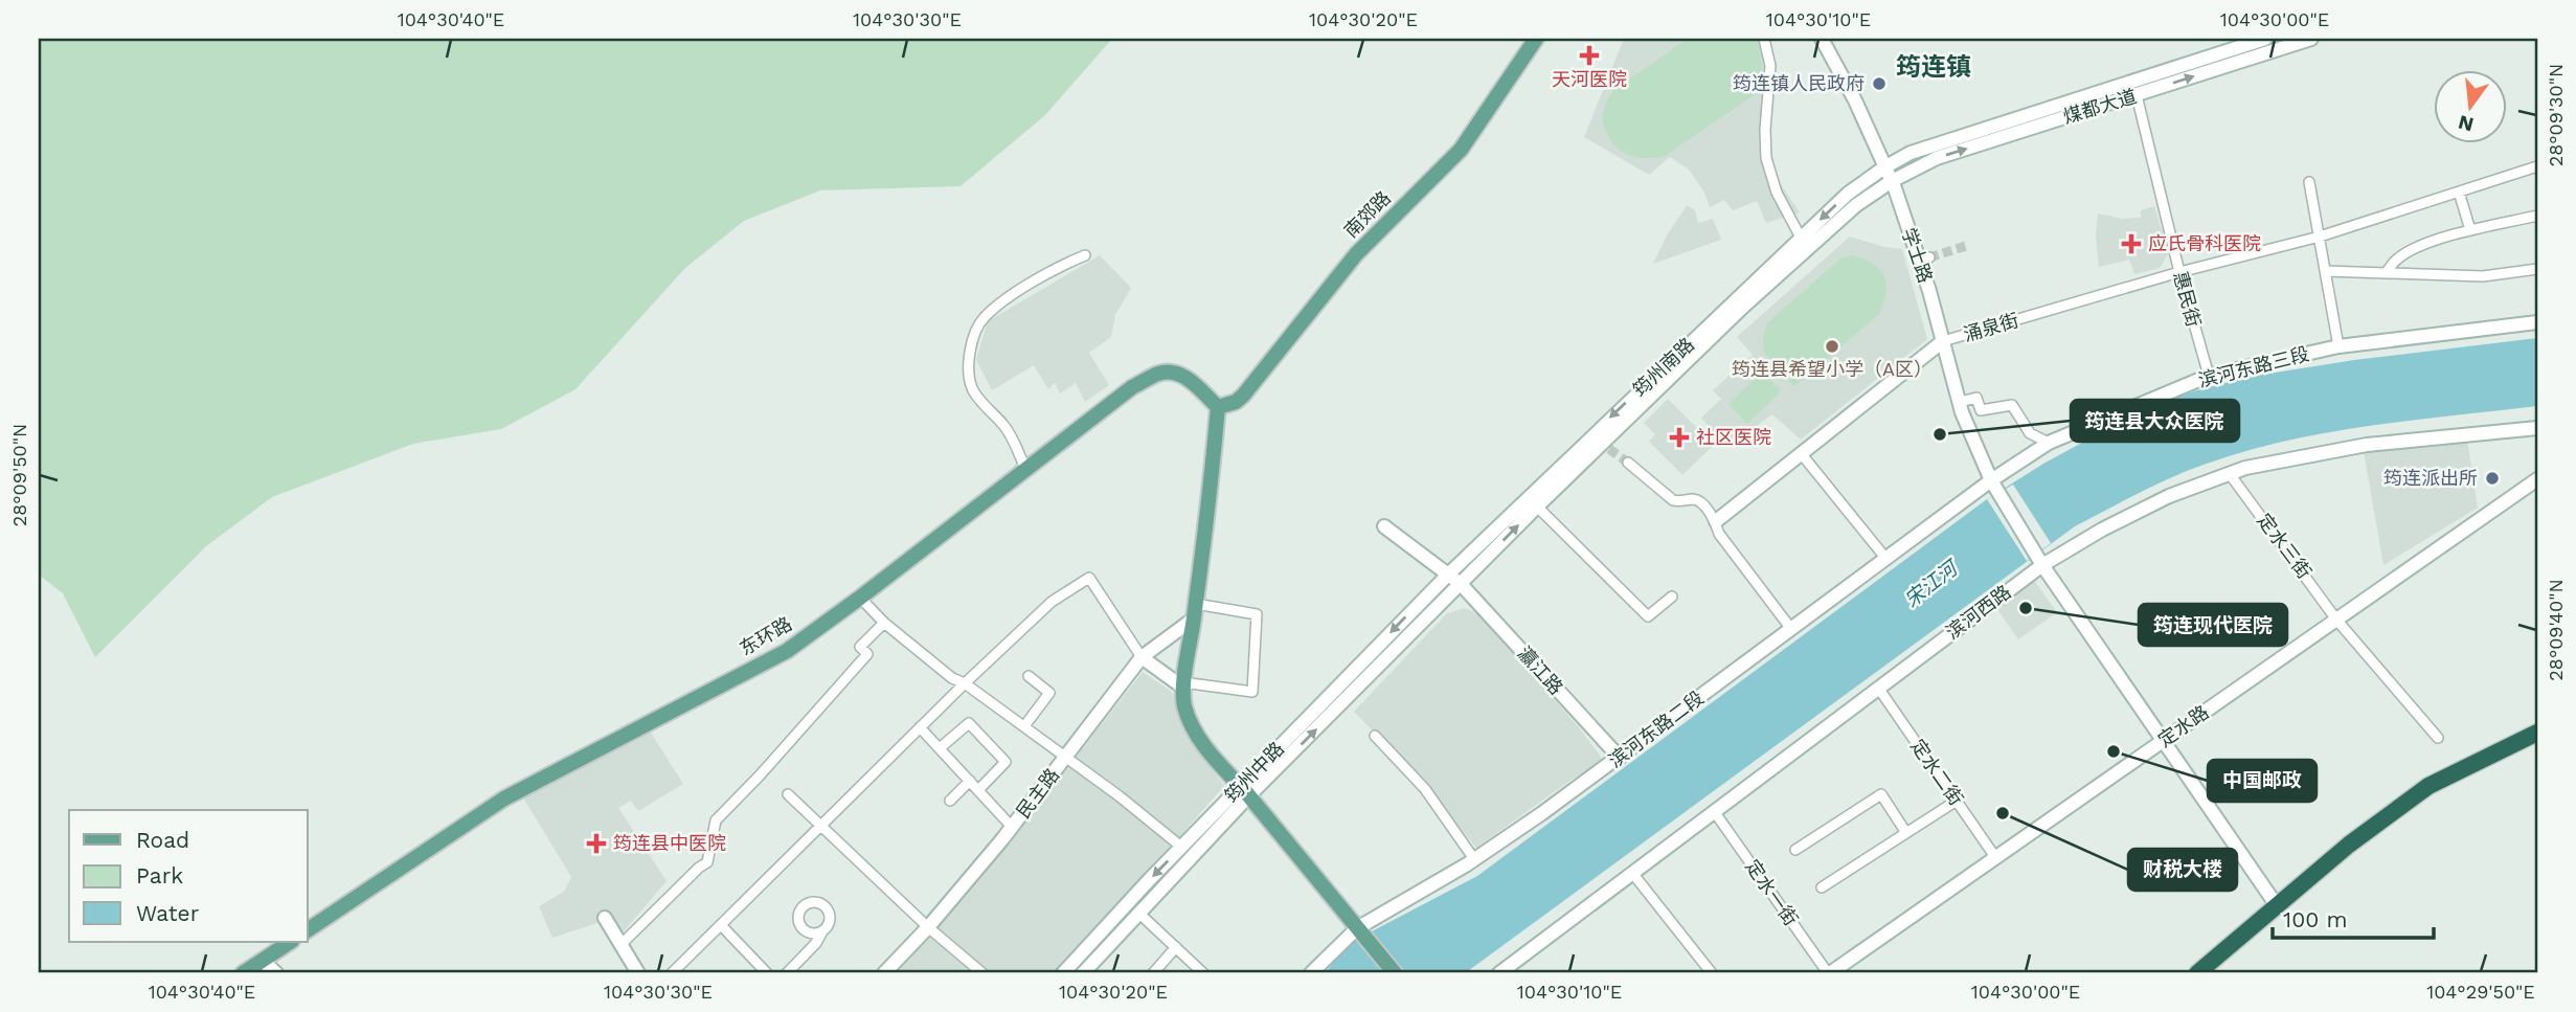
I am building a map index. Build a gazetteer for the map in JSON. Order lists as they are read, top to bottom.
{
  "streets": {
    "main road": [
      "煤都大道",
      "南郊路",
      "学士路",
      "涌泉街",
      "筠州南路",
      "滨河东路三段",
      "滨河西路",
      "东环路",
      "瀛江路",
      "定水路",
      "滨河东路二段",
      "筠州中路",
      "民主路"
    ],
    "street": [
      "惠民街",
      "定水三街",
      "定水二街",
      "定水一街"
    ]
  },
  "crossings": [
    ["煤都大道", "学士路"],
    ["煤都大道", "惠民街"],
    ["煤都大道", "筠州南路"],
    ["南郊路", "东环路"],
    ["学士路", "涌泉街"],
    ["学士路", "筠州南路"],
    ["学士路", "滨河东路三段"],
    ["学士路", "滨河西路"],
    ["学士路", "滨河东路二段"],
    ["惠民街", "涌泉街"],
    ["惠民街", "滨河东路三段"],
    ["筠州南路", "瀛江路"],
    ["筠州南路", "筠州中路"],
    ["滨河东路三段", "滨河东路二段"],
    ["定水三街", "滨河西路"],
    ["定水三街", "定水路"],
    ["滨河西路", "定水二街"],
    ["滨河西路", "定水一街"],
    ["瀛江路", "滨河东路二段"],
    ["瀛江路", "筠州中路"],
    ["定水路", "定水二街"],
    ["定水路", "定水一街"]
  ],
  "districts": ["筠连镇"],
  "water": ["宋江河"],
  "places": {
    "health": [
      "天河医院",
      "应氏骨科医院",
      "社区医院",
      "筠连县中医院"
    ],
    "other": [
      "筠连镇人民政府",
      "筠连县希望小学（A区）",
      "筠连县大众医院",
      "筠连派出所",
      "筠连现代医院",
      "中国邮政",
      "财税大楼"
    ]
  },
  "legend": ["Road", "Park", "Water"],
  "scale_bar": "100 m",
  "north": "bottom",
  "coordinates": [
    "104°30'40\"E",
    "104°30'30\"E",
    "104°30'20\"E",
    "104°30'10\"E",
    "104°30'00\"E",
    "28°09'30\"N",
    "28°09'50\"N",
    "28°09'40\"N",
    "104°29'50\"E"
  ]
}
